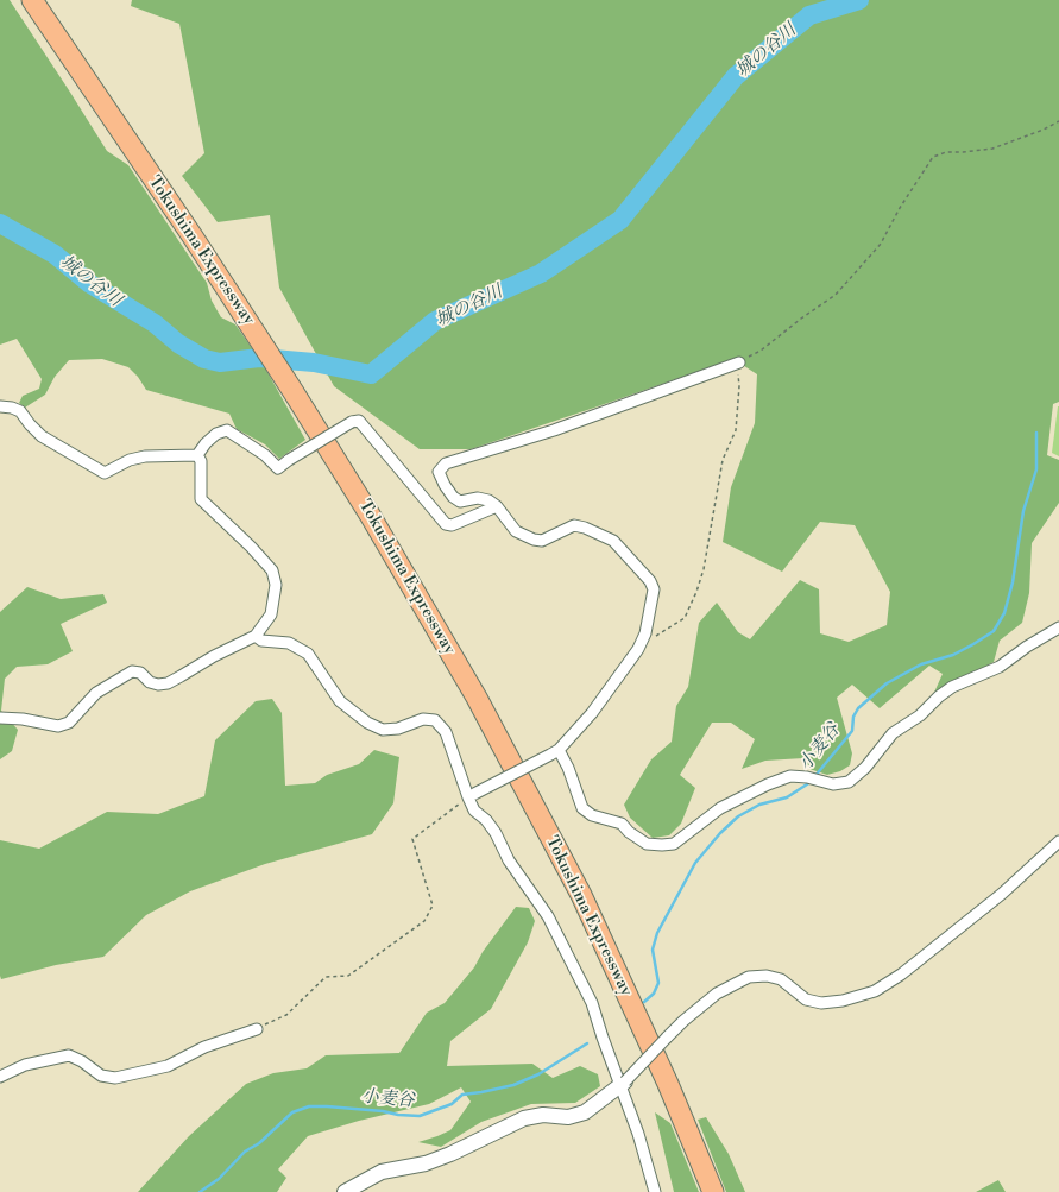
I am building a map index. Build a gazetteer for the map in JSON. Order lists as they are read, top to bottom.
{
  "streets": {
    "highway": ["Tokushima Expressway"]
  },
  "water": ["城の谷川", "小麦谷"]
}
